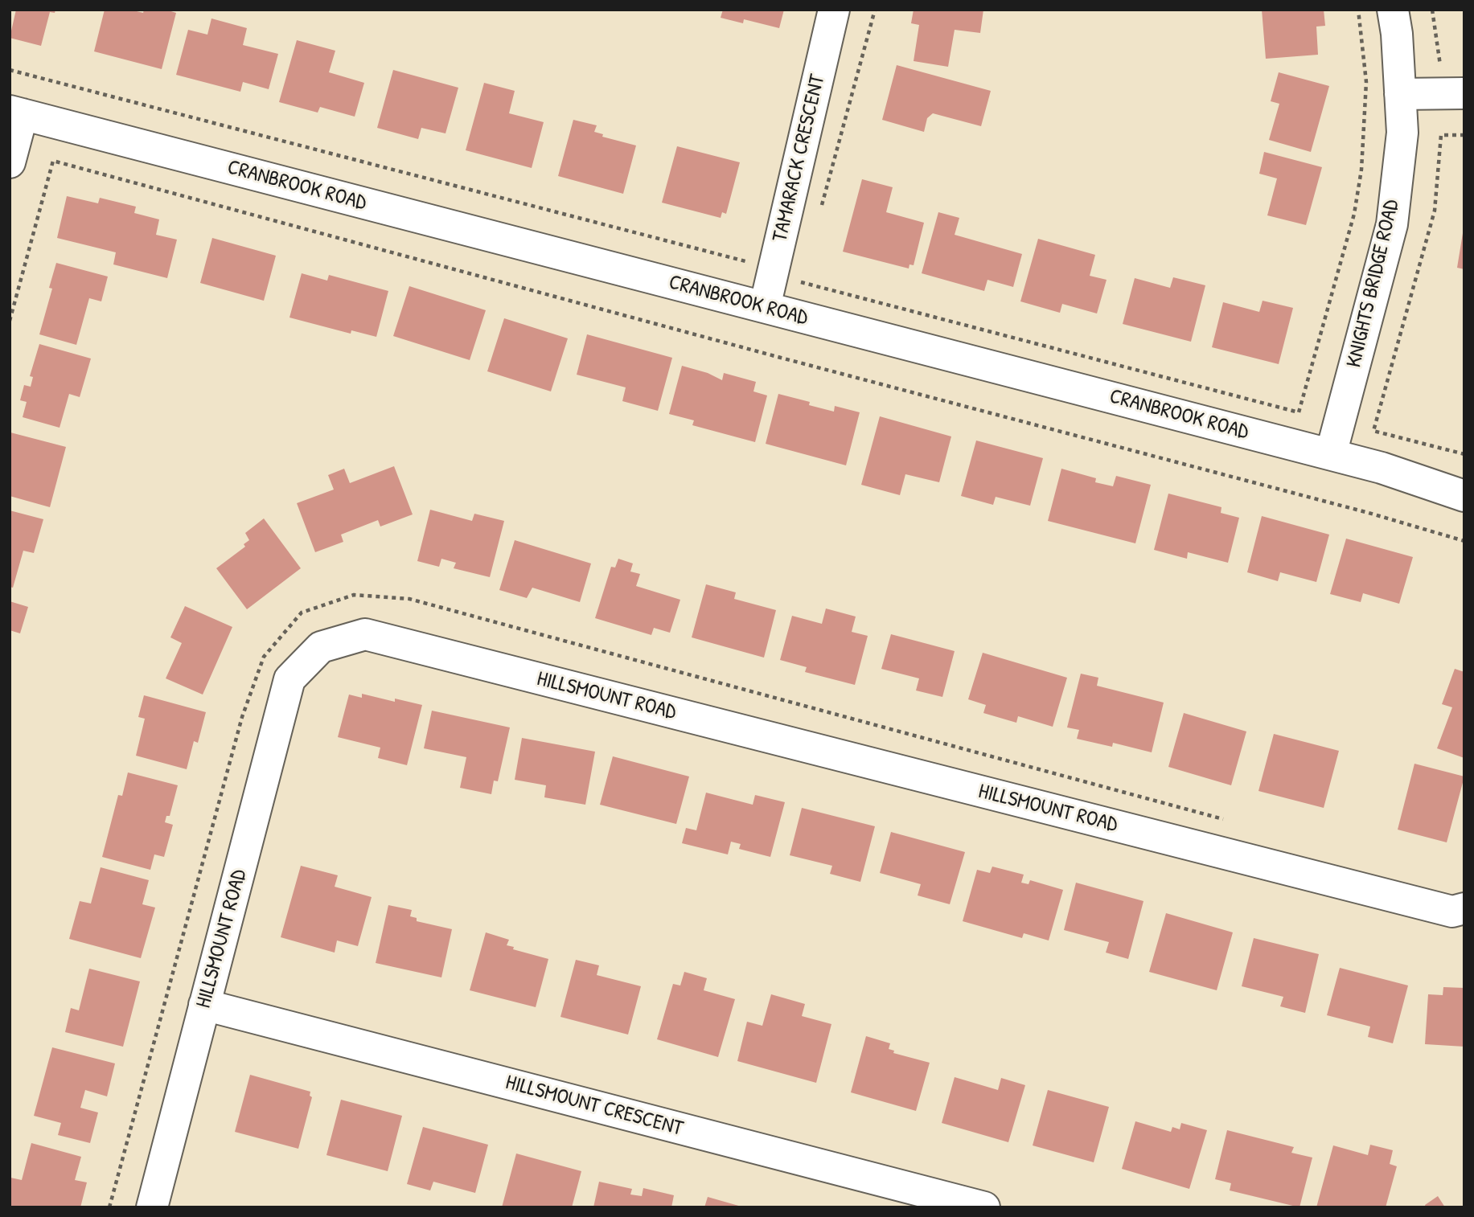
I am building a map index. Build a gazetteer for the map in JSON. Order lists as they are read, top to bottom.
{
  "streets": {
    "street": [
      "TAMARACK CRESCENT",
      "CRANBROOK ROAD",
      "KNIGHTS BRIDGE ROAD",
      "HILLSMOUNT ROAD",
      "HILLSMOUNT CRESCENT"
    ]
  },
  "crossings": [
    ["TAMARACK CRESCENT", "CRANBROOK ROAD"],
    ["CRANBROOK ROAD", "KNIGHTS BRIDGE ROAD"],
    ["HILLSMOUNT ROAD", "HILLSMOUNT CRESCENT"]
  ]
}
